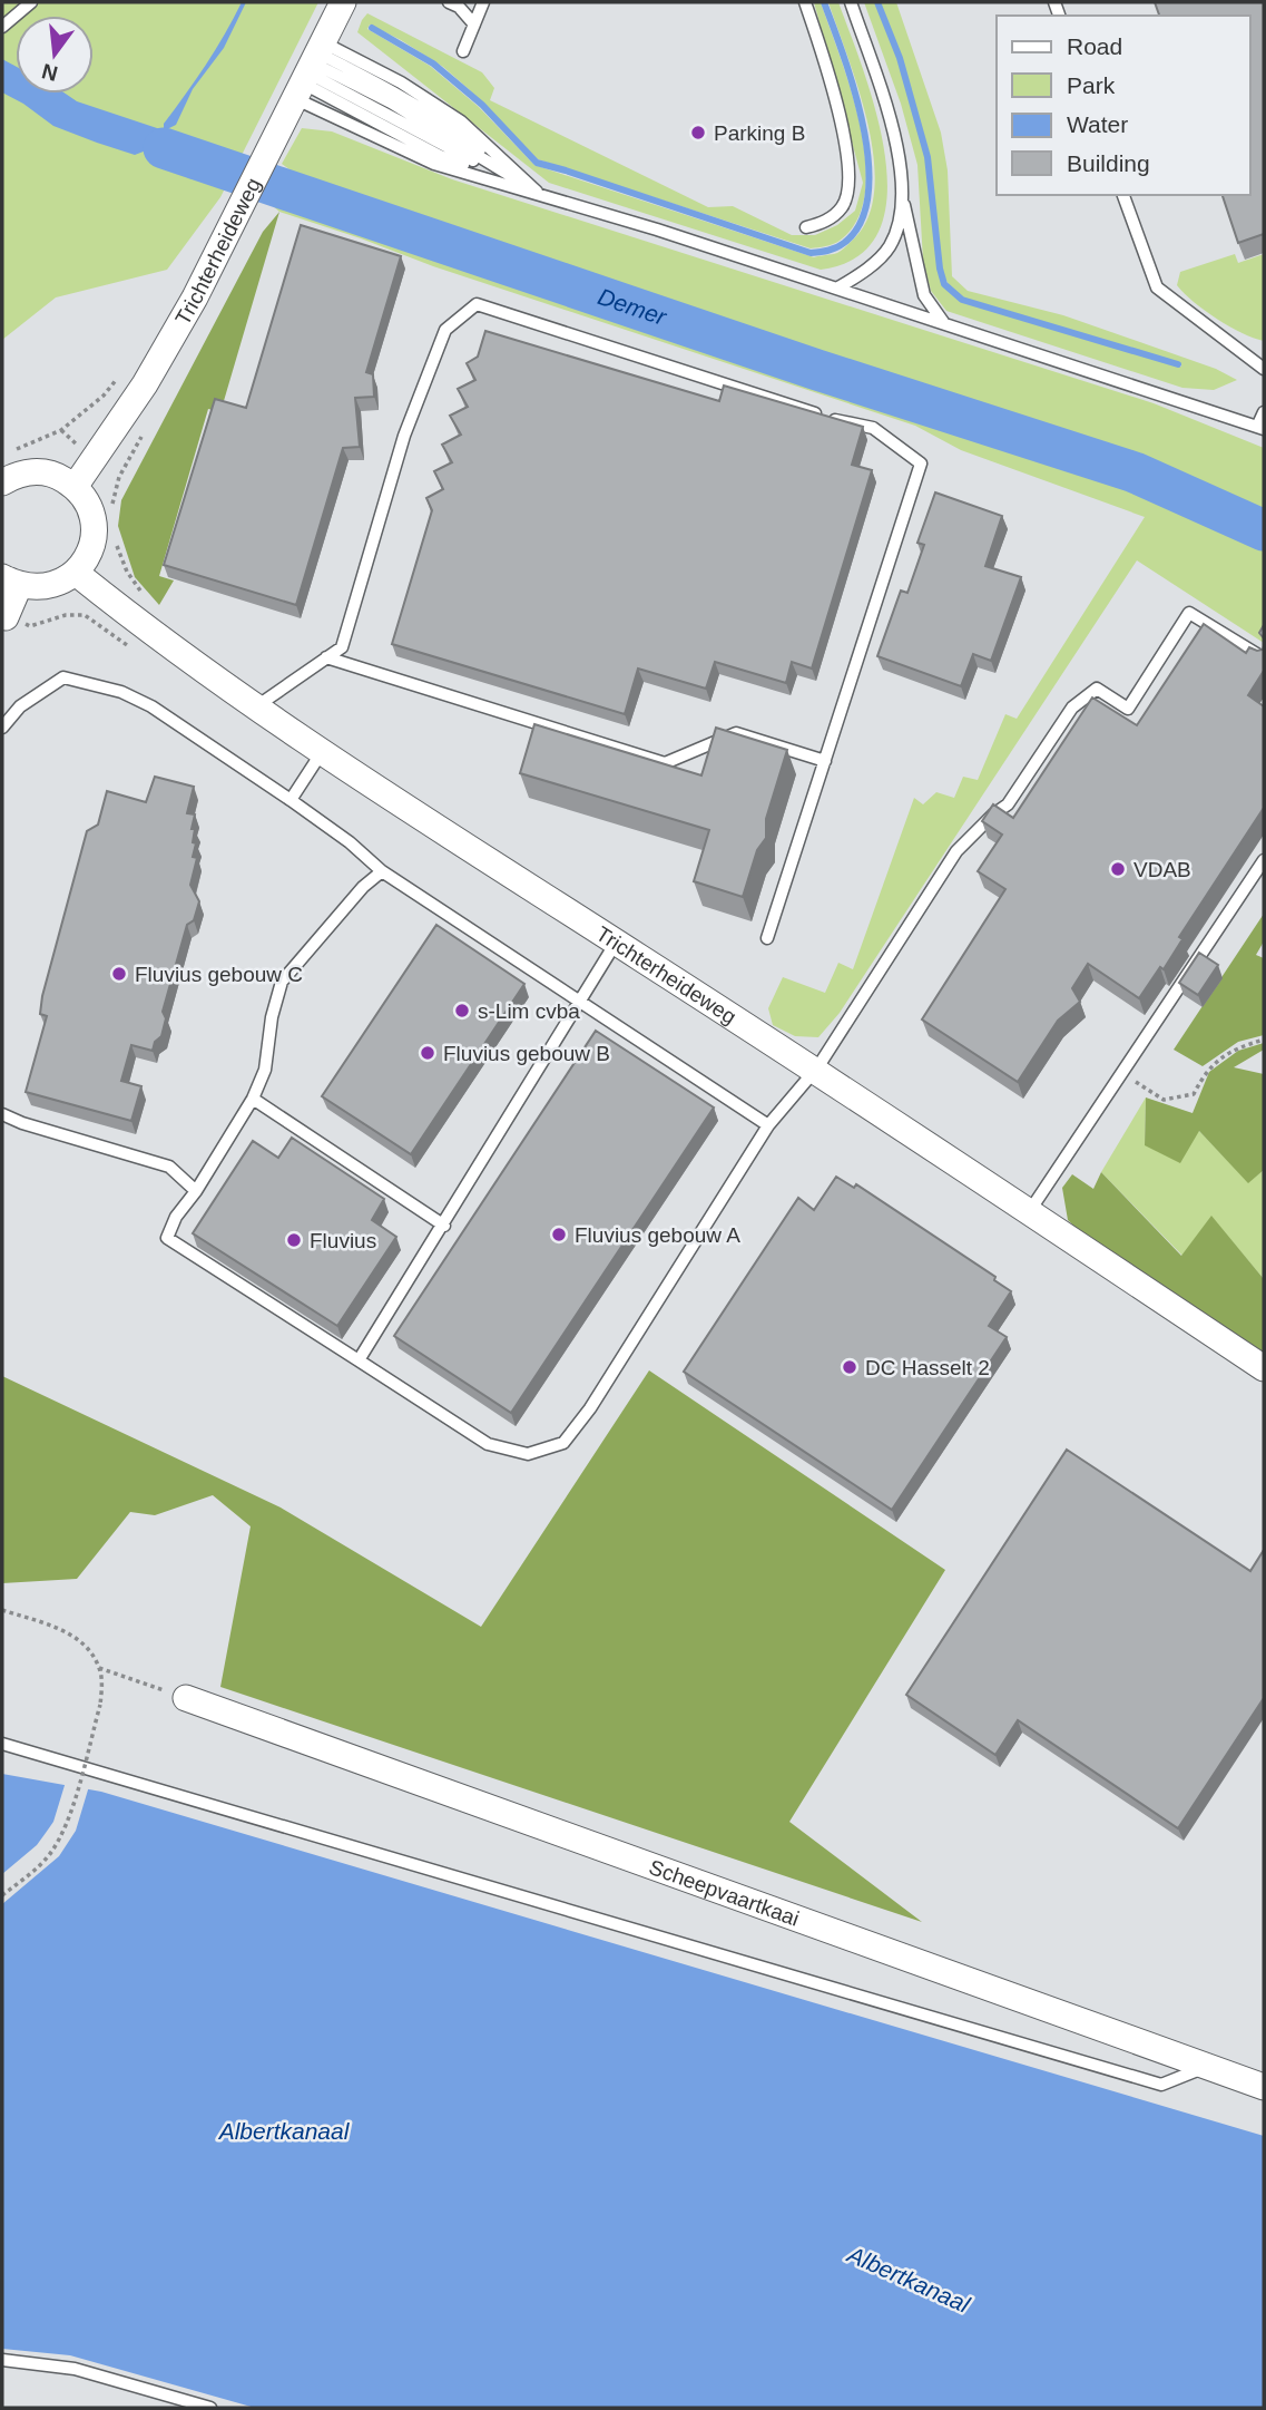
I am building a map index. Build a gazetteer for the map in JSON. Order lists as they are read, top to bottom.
{
  "streets": {
    "street": ["Trichterheideweg", "Scheepvaartkaai"]
  },
  "water": ["Demer", "Albertkanaal"],
  "places": [
    "Parking B",
    "VDAB",
    "Fluvius gebouw C",
    "s-Lim cvba",
    "Fluvius gebouw B",
    "Fluvius gebouw A",
    "Fluvius",
    "DC Hasselt 2"
  ],
  "legend": [
    "Road",
    "Park",
    "Water",
    "Building"
  ],
  "north": "bottom"
}
